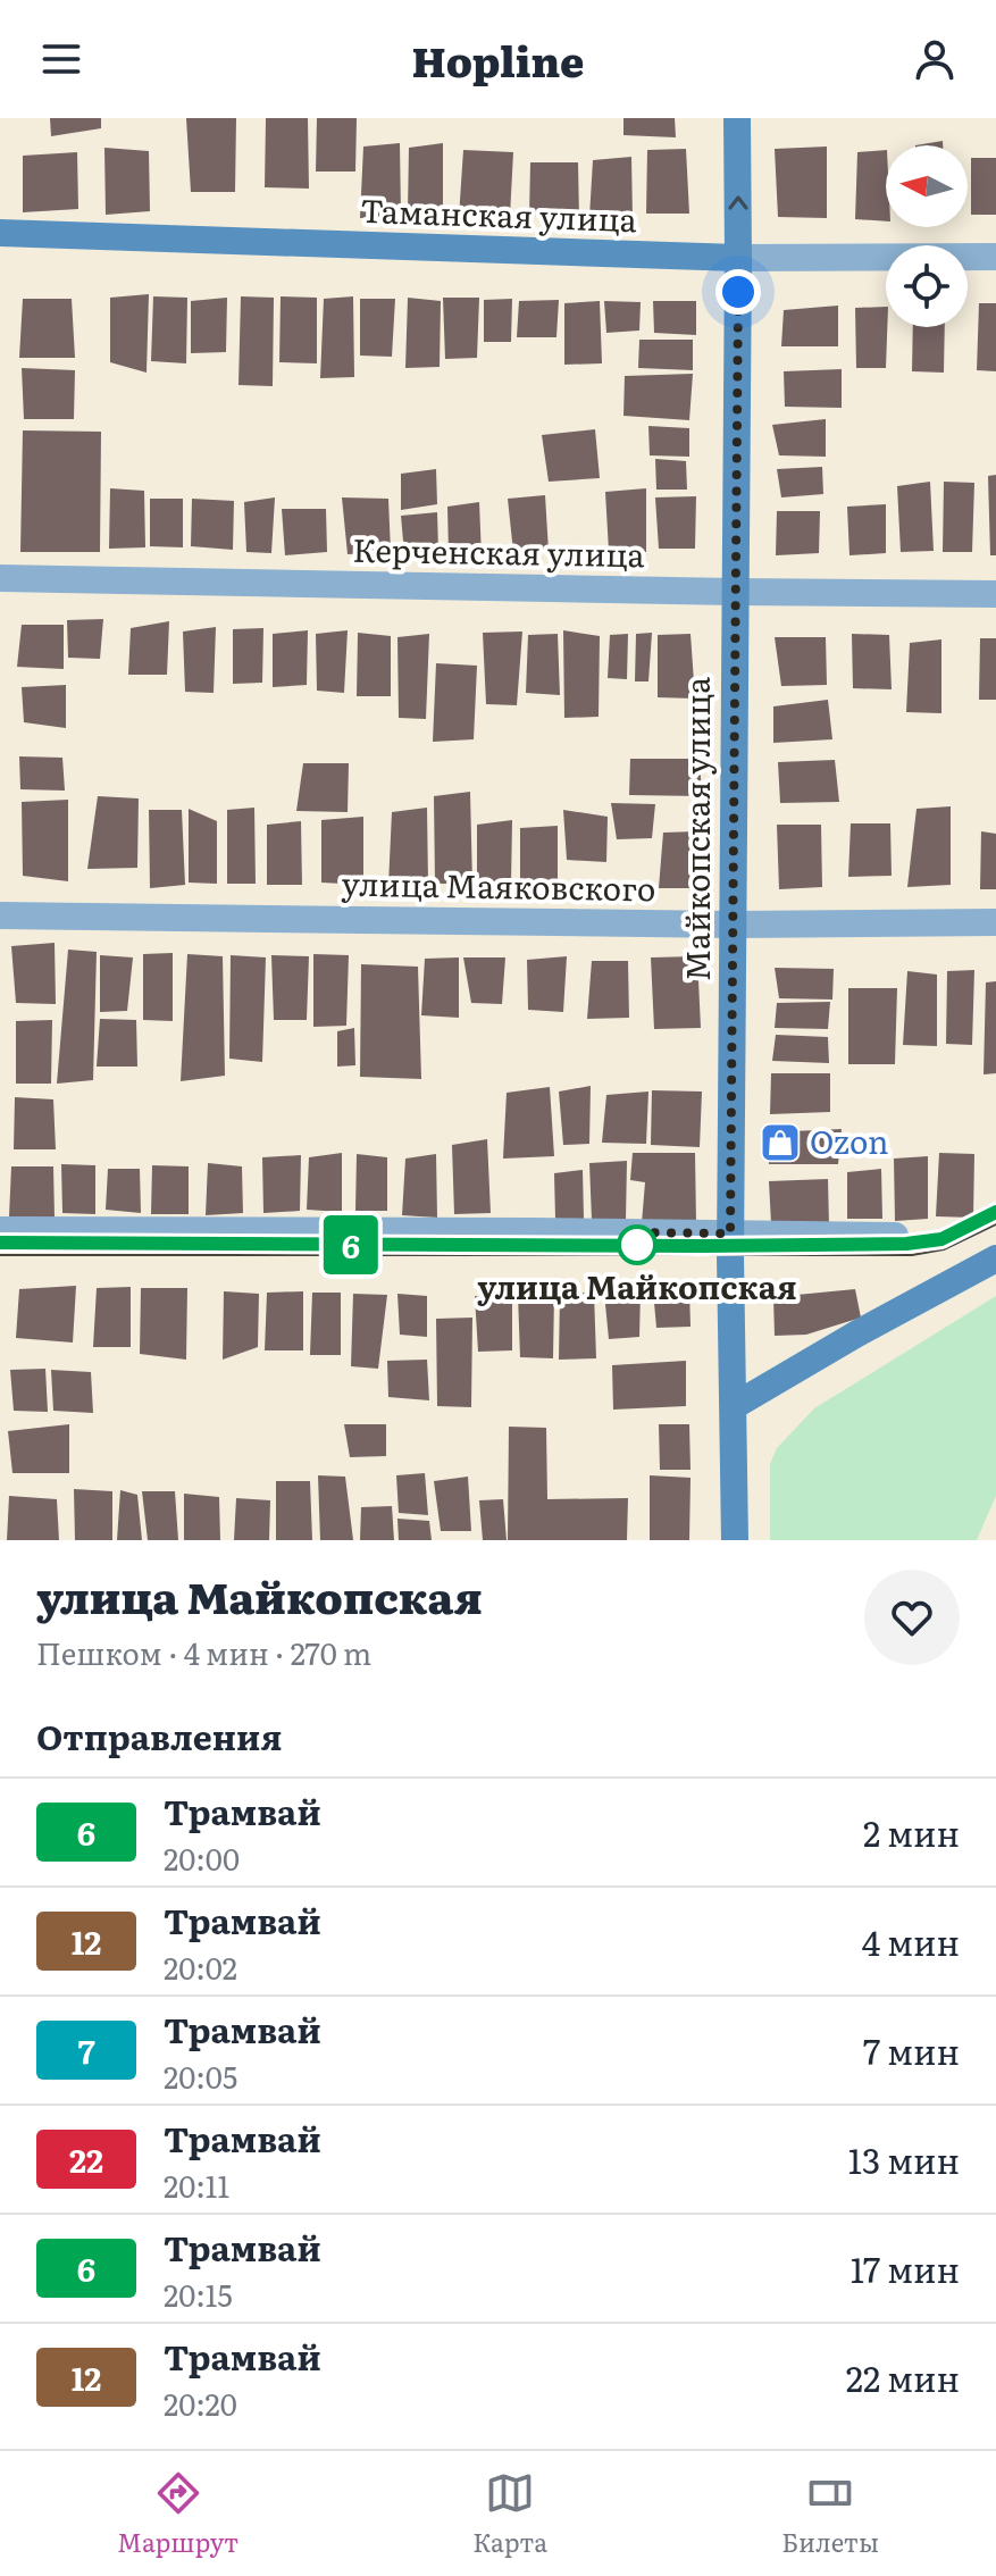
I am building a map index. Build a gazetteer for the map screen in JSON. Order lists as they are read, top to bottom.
{
  "streets": {
    "street": [
      "Таманская улица",
      "Керченская улица",
      "Майкопская улица",
      "улица Маяковского"
    ]
  },
  "crossings": [
    ["Таманская улица", "Майкопская улица"],
    ["Керченская улица", "Майкопская улица"],
    ["Майкопская улица", "улица Маяковского"]
  ],
  "places": {
    "shop": ["Ozon"],
    "other": ["улица Майкопская"]
  },
  "lines": ["tram line 6"],
  "north": "left",
  "page": {
    "header": "Hopline",
    "on_map": "6",
    "heading": [
      ["улица Майкопская", "Пешком · 4 мин · 270 m"],
      "Отправления"
    ],
    "list": [
      {
        "mark": "6",
        "name": "Трамвай",
        "note": "20:00",
        "value": "2 мин"
      },
      {
        "mark": "12",
        "name": "Трамвай",
        "note": "20:02",
        "value": "4 мин"
      },
      {
        "mark": "7",
        "name": "Трамвай",
        "note": "20:05",
        "value": "7 мин"
      },
      {
        "mark": "22",
        "name": "Трамвай",
        "note": "20:11",
        "value": "13 мин"
      },
      {
        "mark": "6",
        "name": "Трамвай",
        "note": "20:15",
        "value": "17 мин"
      },
      {
        "mark": "12",
        "name": "Трамвай",
        "note": "20:20",
        "value": "22 мин"
      }
    ],
    "tabs": ["Маршрут", "Карта", "Билеты"]
  }
}
